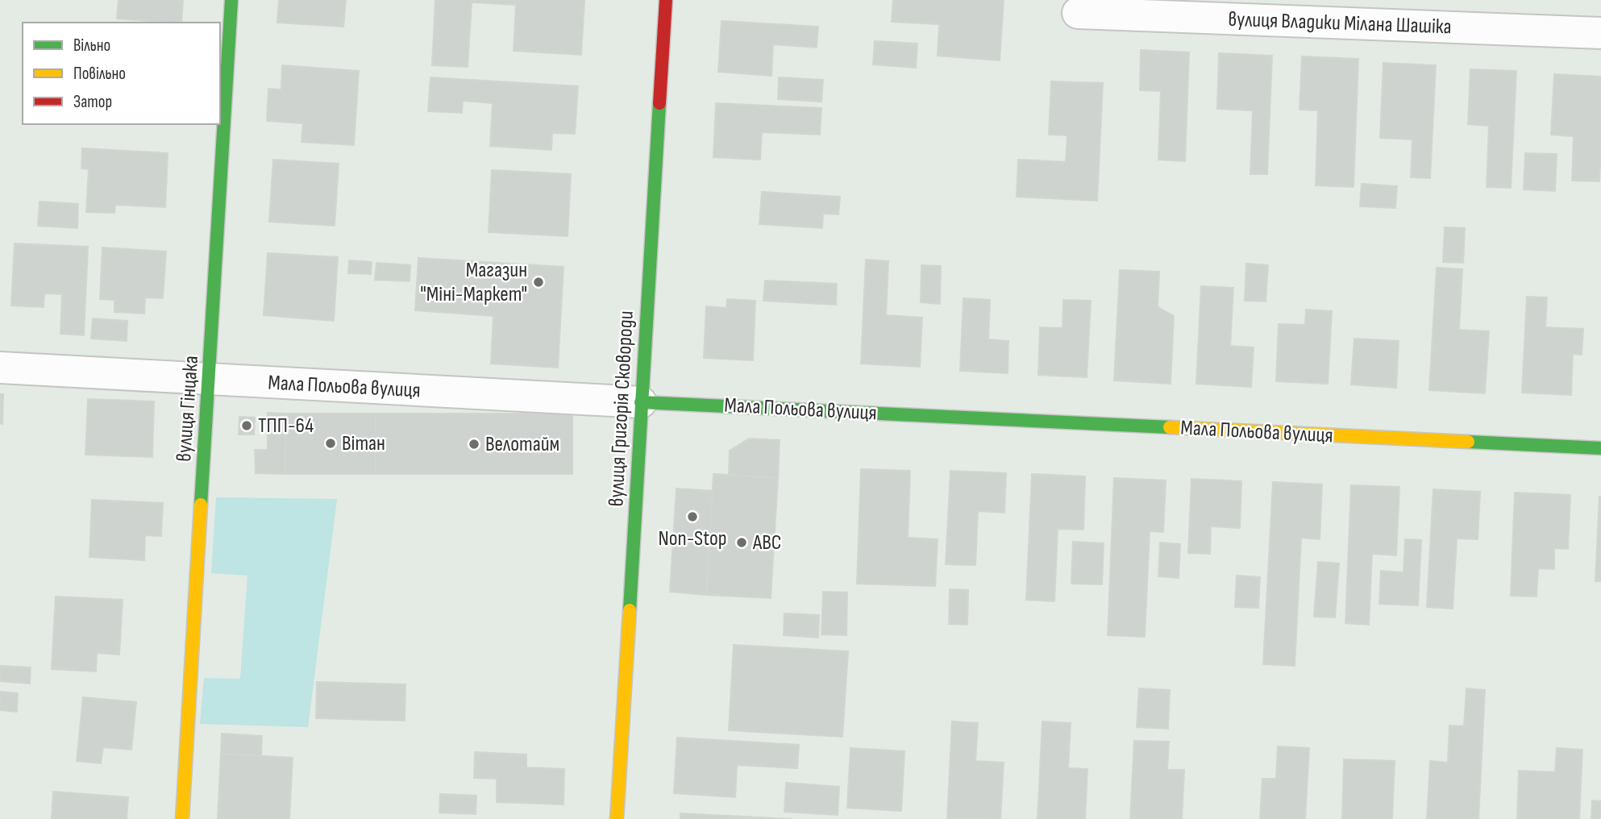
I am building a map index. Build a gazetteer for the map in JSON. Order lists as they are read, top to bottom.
{
  "streets": {
    "street": [
      "вулиця Владики Мілана Шашіка",
      "Мала Польова вулиця",
      "вулиця Гінцака",
      "вулиця Григорія Сковороди"
    ]
  },
  "crossings": [
    ["Мала Польова вулиця", "вулиця Гінцака"],
    ["Мала Польова вулиця", "вулиця Григорія Сковороди"]
  ],
  "places": [
    "Магазин \"Міні-Маркет\"",
    "ТПП-64",
    "Вітан",
    "Велотайм",
    "Non-Stop",
    "ABC"
  ],
  "legend": ["Вільно", "Повільно", "Затор"]
}
